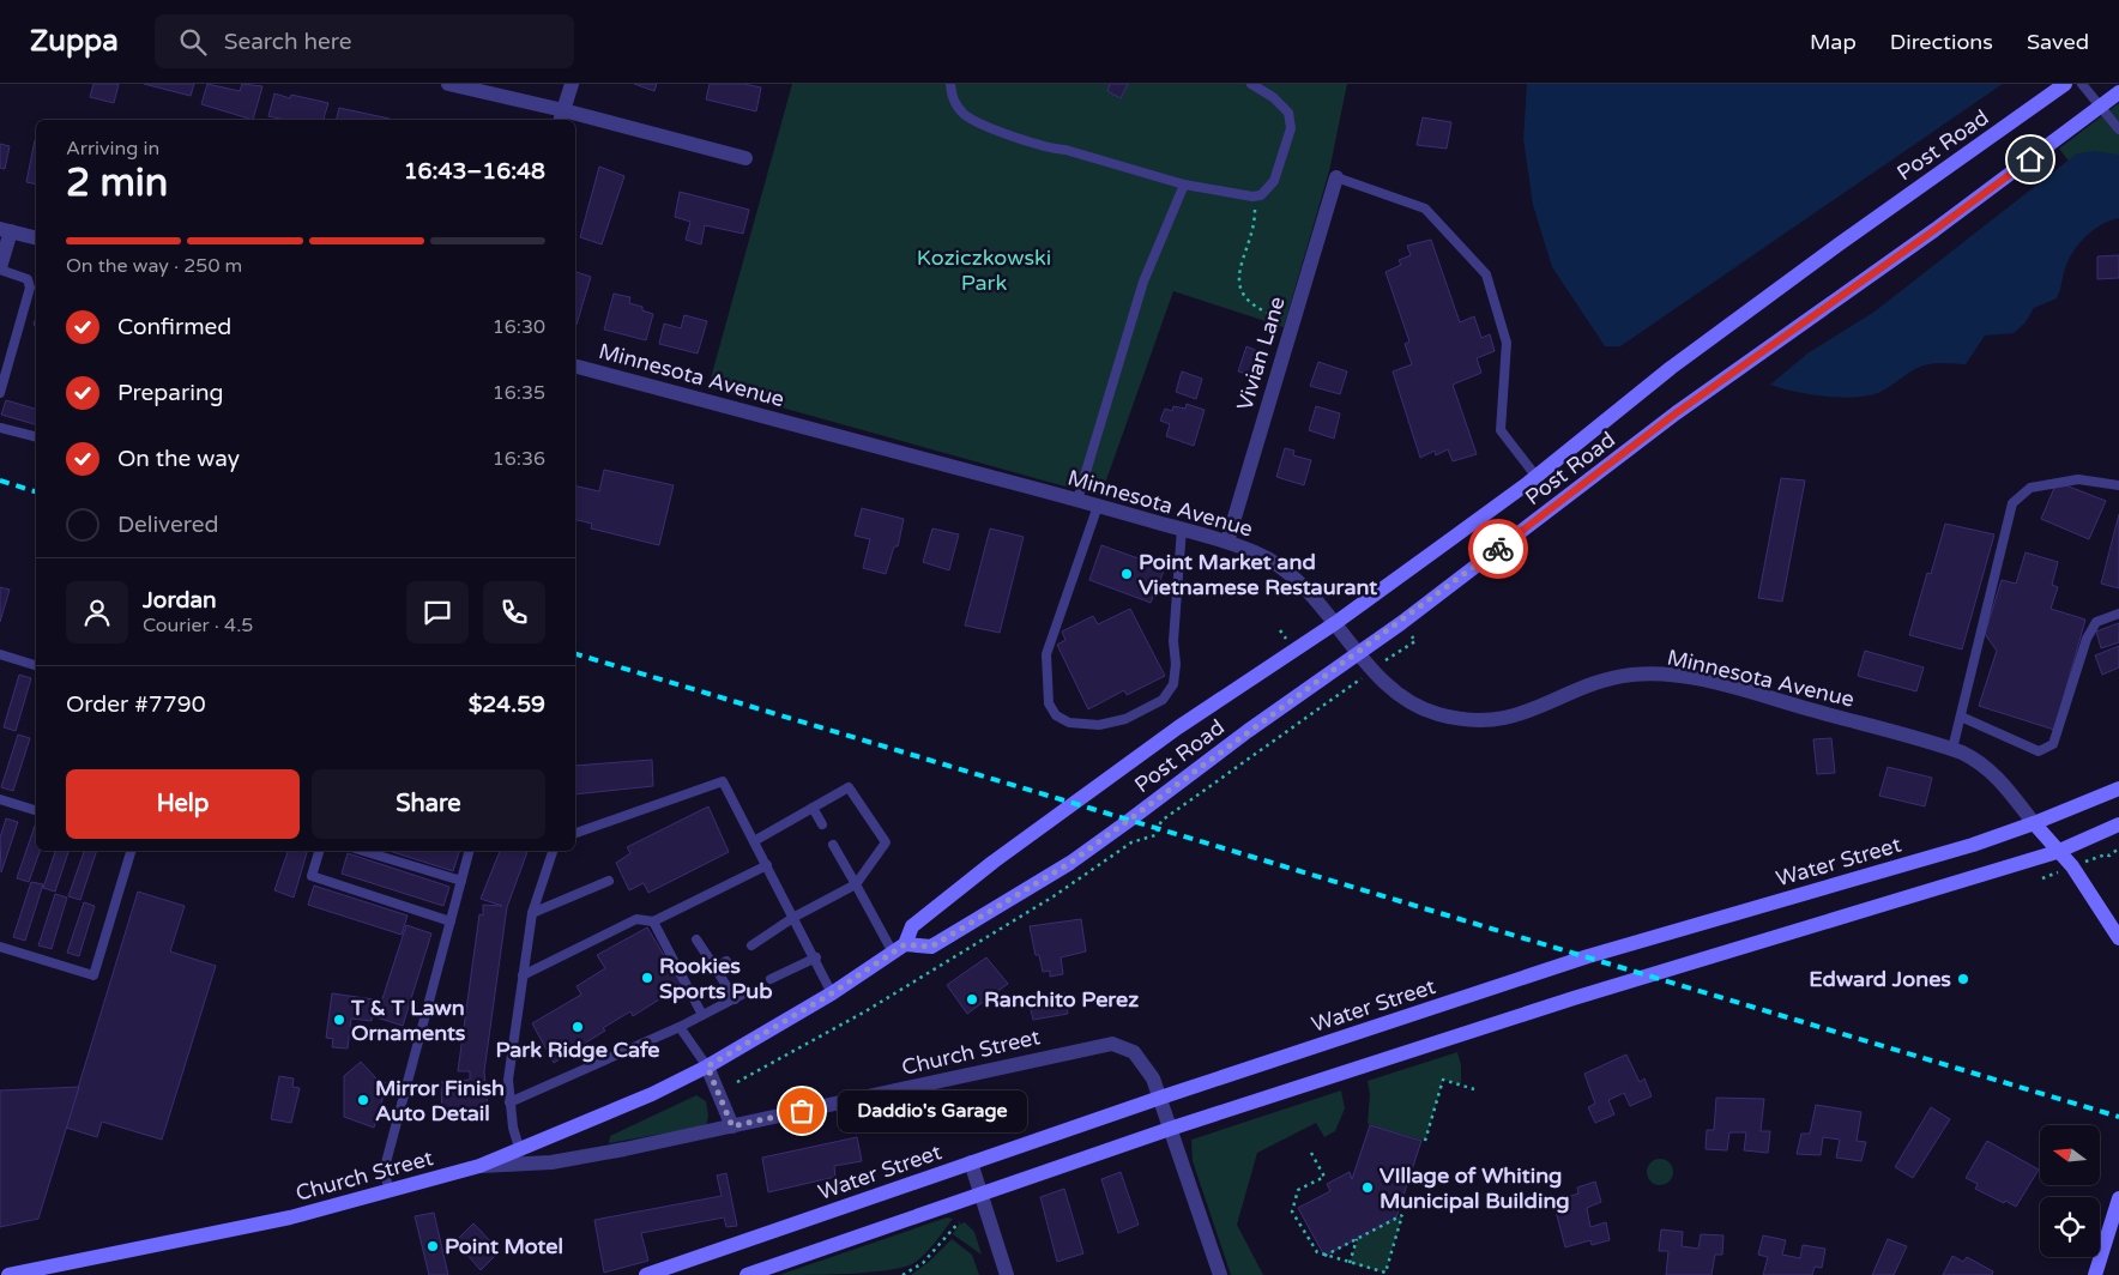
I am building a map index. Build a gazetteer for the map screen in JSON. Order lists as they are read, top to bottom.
{
  "streets": {
    "main road": ["Post Road", "Water Street", "Church Street"],
    "street": ["Vivian Lane", "Minnesota Avenue"]
  },
  "crossings": [
    ["Post Road", "Minnesota Avenue"],
    ["Vivian Lane", "Minnesota Avenue"],
    ["Minnesota Avenue", "Water Street"],
    ["Water Street", "Church Street"]
  ],
  "parks": ["Koziczkowski Park"],
  "places": [
    "Point Market and Vietnamese Restaurant",
    "Rookies Sports Pub",
    "Edward Jones",
    "Ranchito Perez",
    "T & T Lawn Ornaments",
    "Park Ridge Cafe",
    "Mirror Finish Auto Detail",
    "Daddio's Garage",
    "VIllage of Whiting Municipal Building",
    "Point Motel"
  ],
  "north": "left",
  "page": {
    "header": "Zuppa",
    "search": "Search here",
    "nav": ["Map", "Directions", "Saved"],
    "heading": ["2 min", "Arriving in", "16:43–16:48"],
    "panel": [
      "Jordan",
      "Courier · 4.5",
      "Order #7790",
      "$24.59"
    ],
    "bar": "On the way · 250 m",
    "list": [
      ["Confirmed", "16:30"],
      ["Preparing", "16:35"],
      ["On the way", "16:36"],
      "Delivered"
    ],
    "buttons": ["Help", "Share"],
    "bubble": "Daddio's Garage"
  }
}
